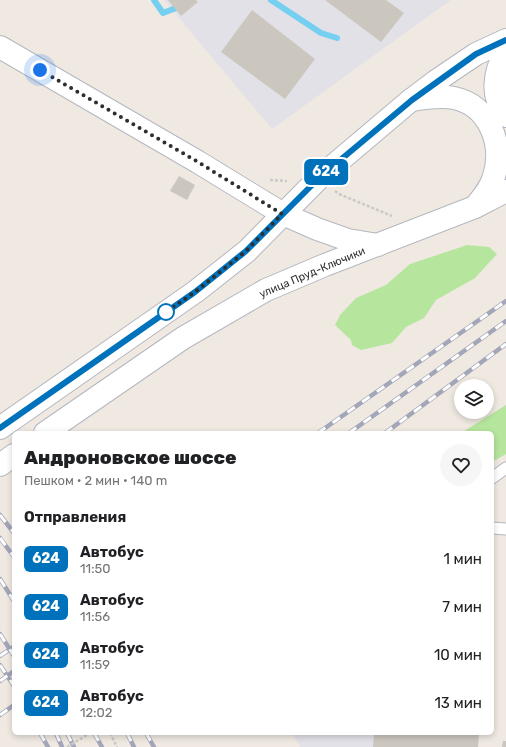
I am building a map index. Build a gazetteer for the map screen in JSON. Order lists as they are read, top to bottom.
{
  "streets": {
    "street": ["улица Пруд-Ключики"]
  },
  "lines": ["bus line 624"],
  "page": {
    "on_map": "624",
    "heading": [
      ["Андроновское шоссе", "Пешком · 2 мин · 140 m"],
      "Отправления"
    ],
    "list": [
      {
        "mark": "624",
        "name": "Автобус",
        "note": "11:50",
        "value": "1 мин"
      },
      {
        "mark": "624",
        "name": "Автобус",
        "note": "11:56",
        "value": "7 мин"
      },
      {
        "mark": "624",
        "name": "Автобус",
        "note": "11:59",
        "value": "10 мин"
      },
      {
        "mark": "624",
        "name": "Автобус",
        "note": "12:02",
        "value": "13 мин"
      }
    ]
  }
}
